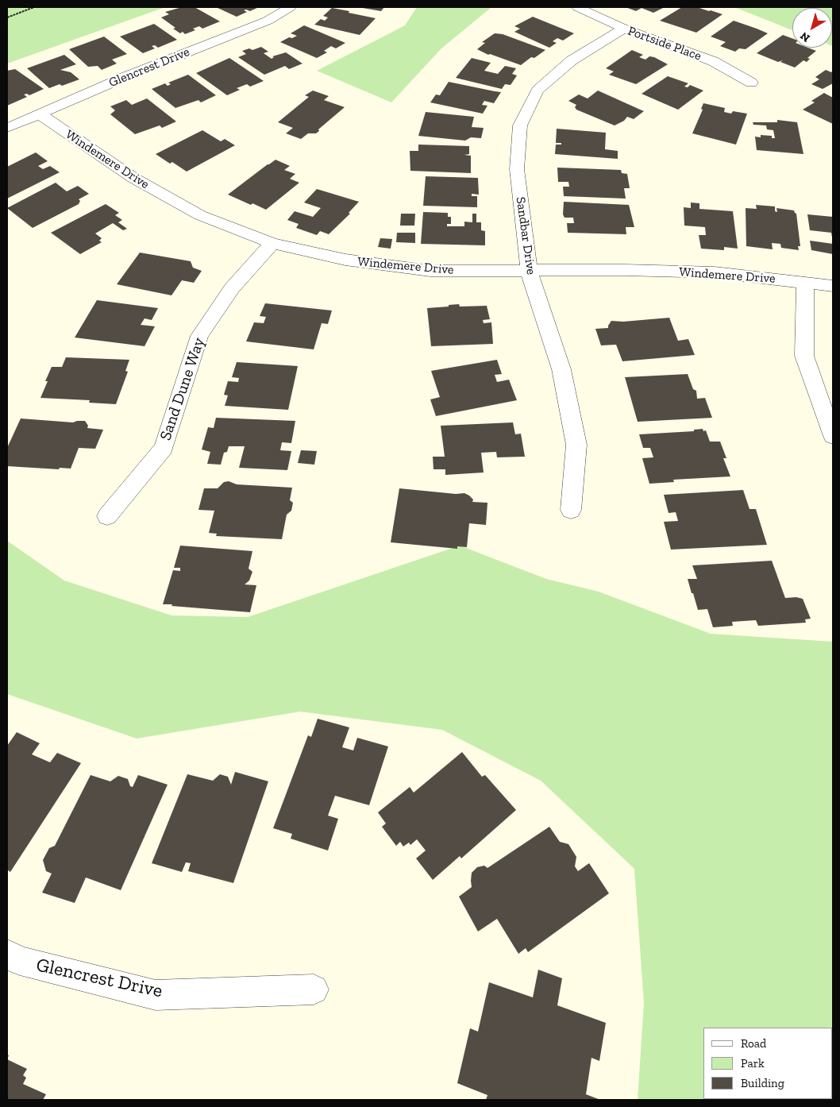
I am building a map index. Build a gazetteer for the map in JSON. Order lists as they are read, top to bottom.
{
  "streets": {
    "street": [
      "Portside Place",
      "Glencrest Drive",
      "Windemere Drive",
      "Sandbar Drive",
      "Sand Dune Way"
    ]
  },
  "crossings": [
    ["Portside Place", "Sandbar Drive"],
    ["Glencrest Drive", "Windemere Drive"],
    ["Windemere Drive", "Sandbar Drive"],
    ["Windemere Drive", "Sand Dune Way"]
  ],
  "legend": ["Road", "Park", "Building"],
  "north": "bottom left"
}
